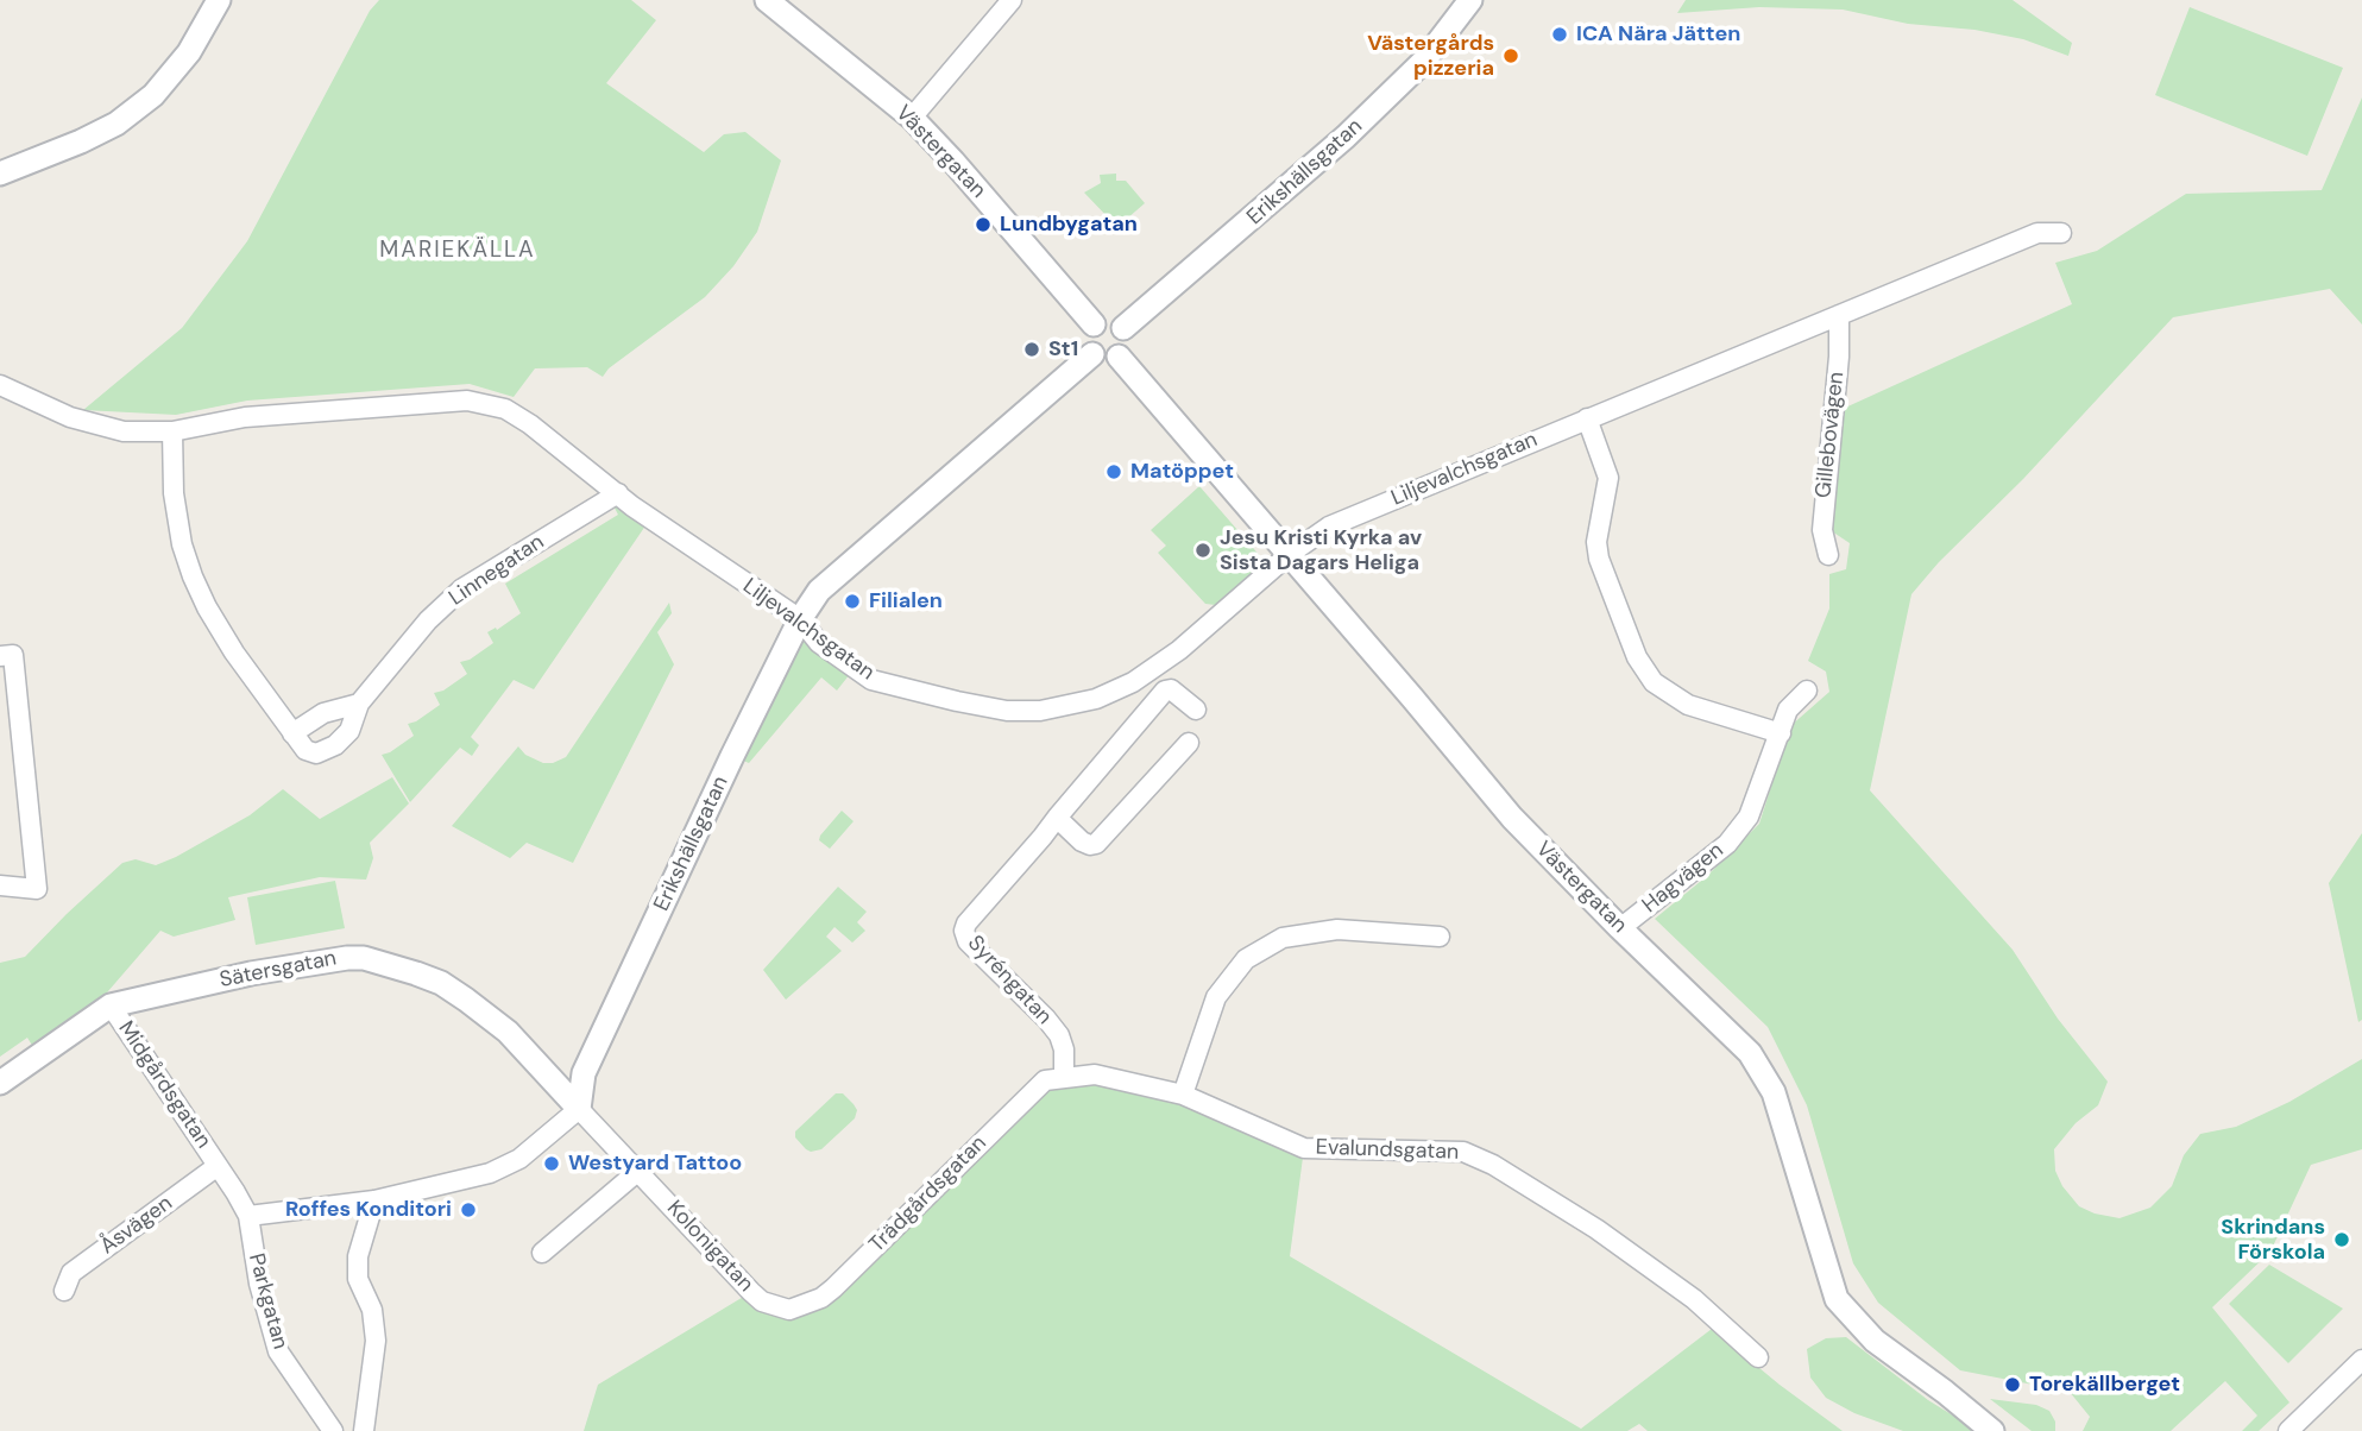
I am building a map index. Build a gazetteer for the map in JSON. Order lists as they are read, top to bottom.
{
  "streets": {
    "street": [
      "Västergatan",
      "Erikshällsgatan",
      "Gillebovägen",
      "Liljevalchsgatan",
      "Linnegatan",
      "Hagvägen",
      "Sätersgatan",
      "Syréngatan",
      "Midgårdsgatan",
      "Evalundsgatan",
      "Trädgårdsgatan",
      "Åsvägen",
      "Kolonigatan",
      "Parkgatan"
    ]
  },
  "crossings": [
    ["Västergatan", "Erikshällsgatan"],
    ["Västergatan", "Liljevalchsgatan"],
    ["Västergatan", "Hagvägen"],
    ["Erikshällsgatan", "Liljevalchsgatan"],
    ["Erikshällsgatan", "Sätersgatan"],
    ["Erikshällsgatan", "Kolonigatan"],
    ["Gillebovägen", "Liljevalchsgatan"],
    ["Liljevalchsgatan", "Linnegatan"],
    ["Sätersgatan", "Midgårdsgatan"],
    ["Sätersgatan", "Kolonigatan"],
    ["Syréngatan", "Evalundsgatan"],
    ["Syréngatan", "Trädgårdsgatan"],
    ["Midgårdsgatan", "Åsvägen"],
    ["Midgårdsgatan", "Parkgatan"],
    ["Evalundsgatan", "Trädgårdsgatan"],
    ["Trädgårdsgatan", "Kolonigatan"],
    ["Åsvägen", "Parkgatan"]
  ],
  "districts": ["MARIEKÄLLA"],
  "places": [
    "ICA Nära Jätten",
    "Västergårds pizzeria",
    "Lundbygatan",
    "St1",
    "Matöppet",
    "Jesu Kristi Kyrka av Sista Dagars Heliga",
    "Filialen",
    "Westyard Tattoo",
    "Roffes Konditori",
    "Skrindans Förskola",
    "Torekällberget"
  ]
}
